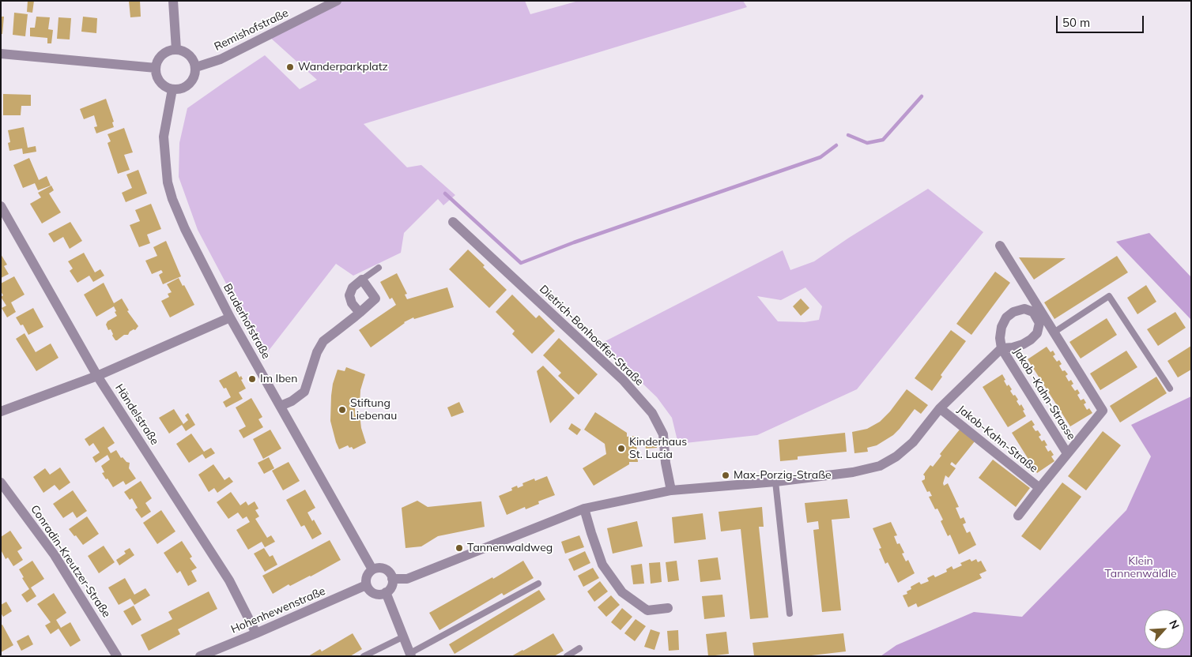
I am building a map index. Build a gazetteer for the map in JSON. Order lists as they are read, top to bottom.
{
  "streets": {
    "street": [
      "Remishofstraße",
      "Bruderhofstraße",
      "Dietrich-Bonhoeffer-Straße",
      "Jakob -Kahn-Strasse",
      "Händelstraße",
      "Jakob-Kahn-Straße",
      "Conradin-Kreutzer-Straße",
      "Hohenhewenstraße"
    ]
  },
  "crossings": [
    ["Remishofstraße", "Bruderhofstraße"],
    ["Bruderhofstraße", "Hohenhewenstraße"],
    ["Jakob -Kahn-Strasse", "Jakob-Kahn-Straße"],
    ["Händelstraße", "Hohenhewenstraße"]
  ],
  "parks": ["Klein Tannenwäldle"],
  "places": [
    "Wanderparkplatz",
    "Im Iben",
    "Stiftung Liebenau",
    "Kinderhaus St. Lucia",
    "Max-Porzig-Straße",
    "Tannenwaldweg"
  ],
  "scale_bar": "50 m",
  "north": "top right"
}
